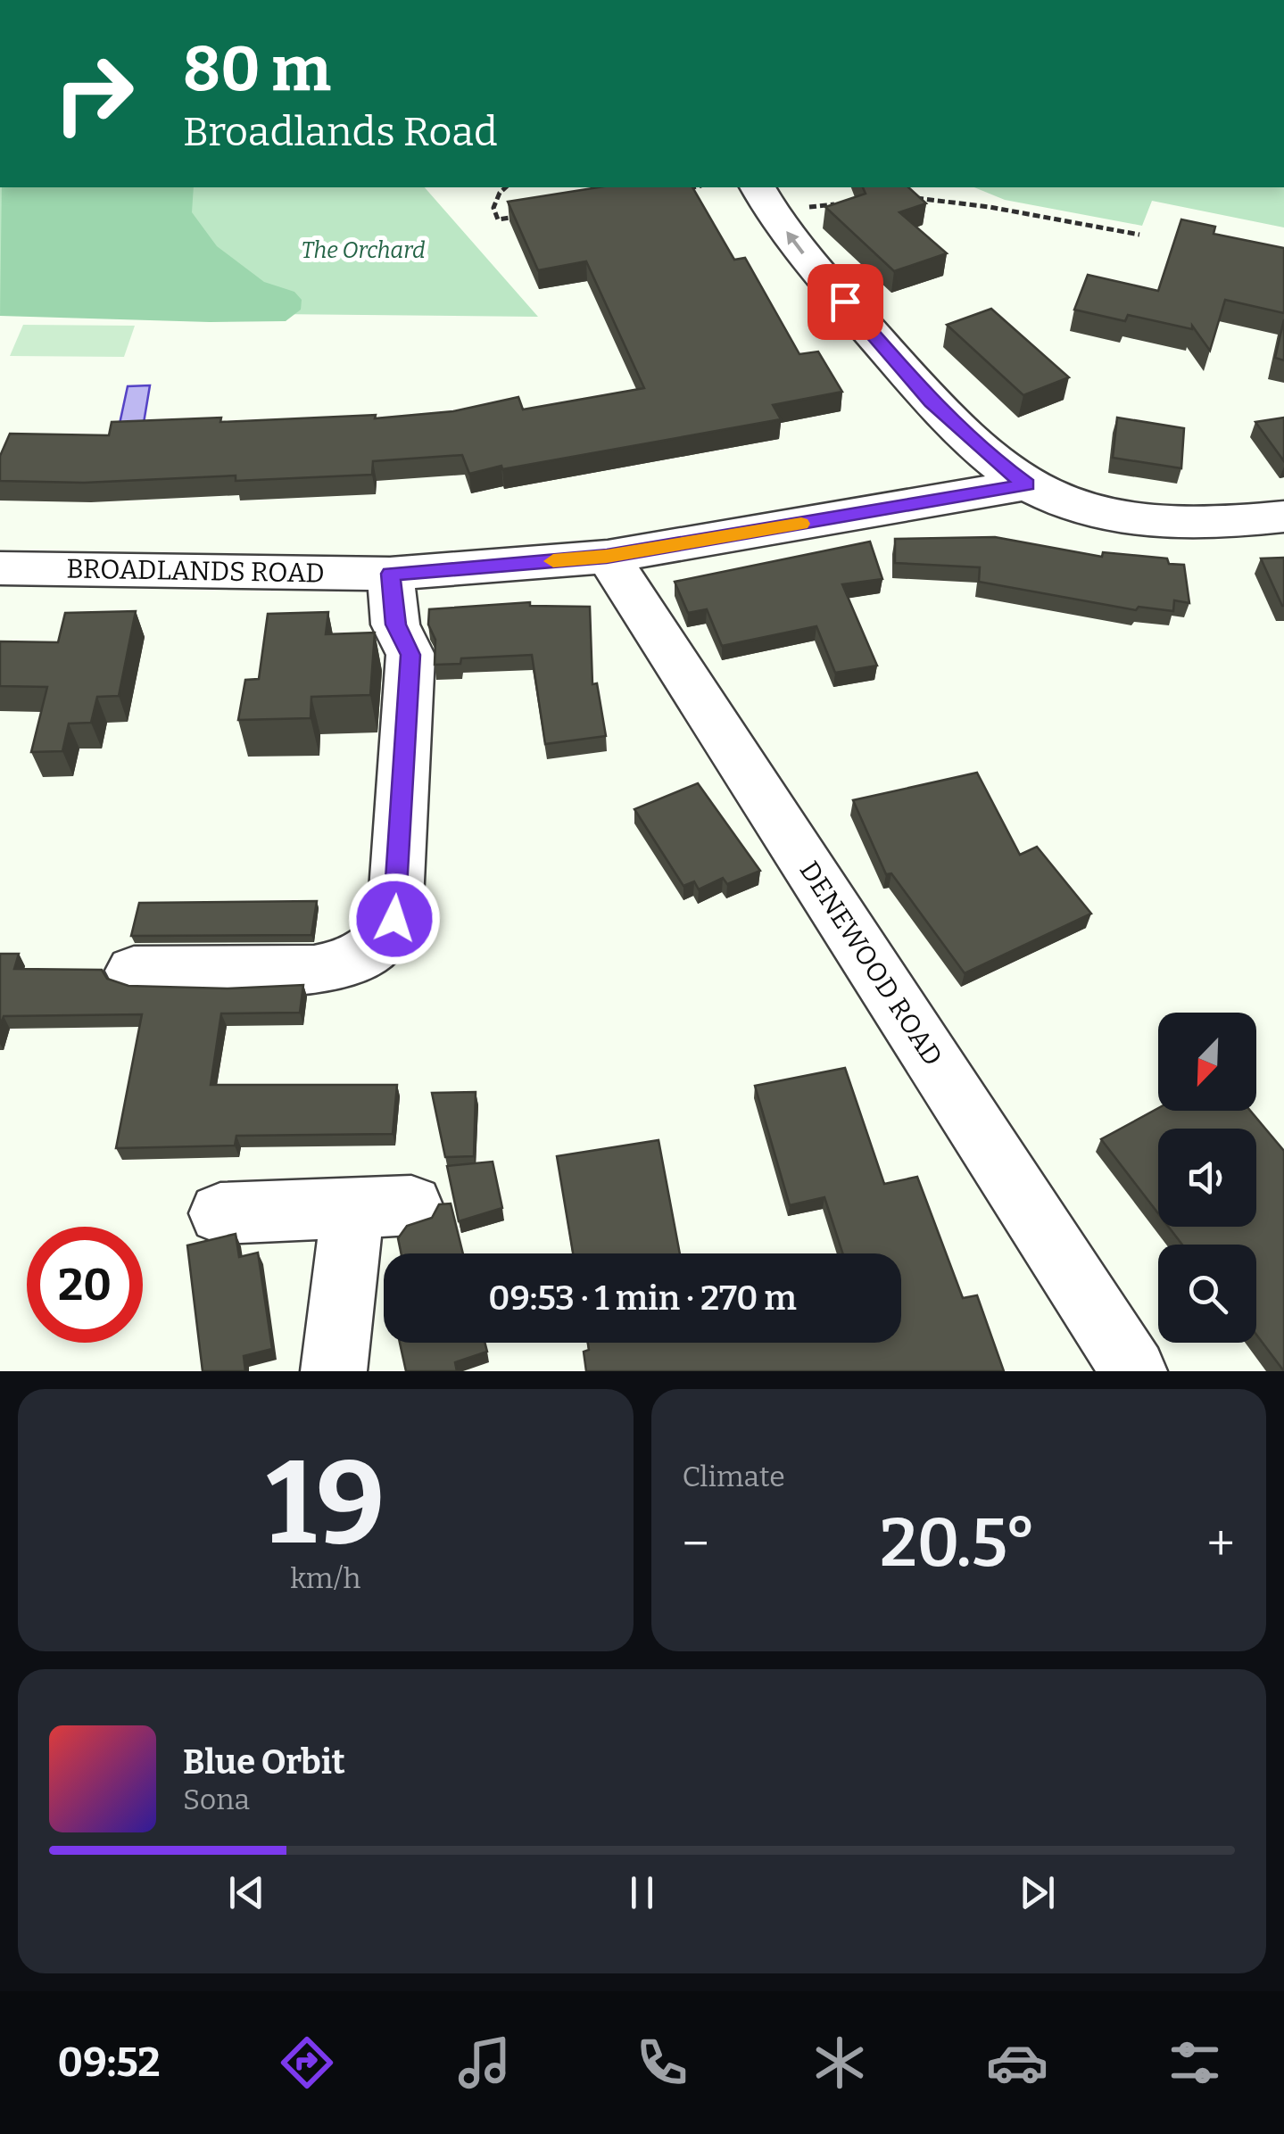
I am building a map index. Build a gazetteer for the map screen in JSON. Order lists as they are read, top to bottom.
{
  "streets": {
    "street": ["BROADLANDS ROAD", "DENEWOOD ROAD"]
  },
  "crossings": [
    ["BROADLANDS ROAD", "DENEWOOD ROAD"]
  ],
  "parks": ["The Orchard"],
  "north": "bottom left",
  "page": {
    "turn": ["80 m", "Broadlands Road"],
    "limit": "20",
    "trip": "09:53 · 1 min · 270 m",
    "tile": [
      ["19", "km/h"],
      "Climate"
    ],
    "heat": ["−", "20.5°", "+"],
    "song": ["Blue Orbit", "Sona"],
    "tabs": "09:52"
  }
}
